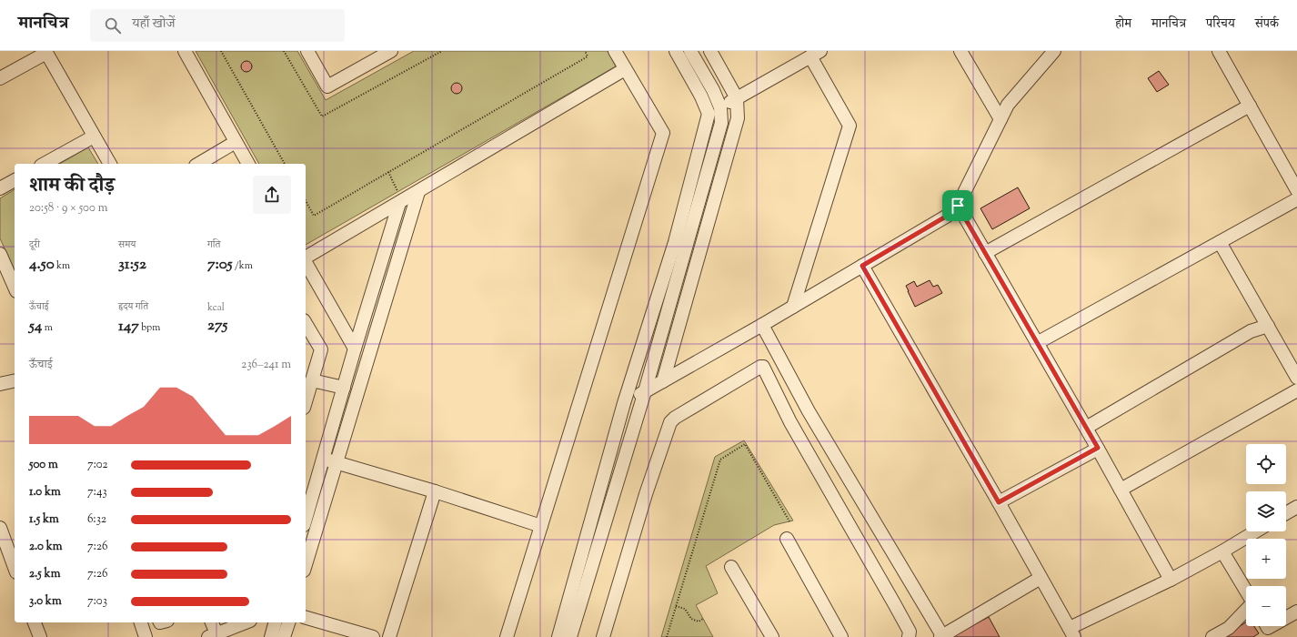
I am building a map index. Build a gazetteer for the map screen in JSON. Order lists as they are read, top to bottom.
{
  "page": {
    "header": "मानचित्र",
    "search": "यहाँ खोजें",
    "nav": [
      "होम",
      "मानचित्र",
      "परिचय",
      "संपर्क"
    ],
    "heading": ["शाम की दौड़", "20:58 · 9 × 500 m"],
    "stats": [
      ["दूरी", "4.50 km"],
      ["समय", "31:52"],
      ["गति", "7:05 /km"],
      ["ऊँचाई", "54 m"],
      ["हृदय गति", "147 bpm"],
      ["kcal", "275"]
    ],
    "chart": ["ऊँचाई", "236–241 m"],
    "map_buttons": ["+", "−"],
    "list": [
      {
        "name": "500 m",
        "note": "7:02"
      },
      {
        "name": "1.0 km",
        "note": "7:43"
      },
      {
        "name": "1.5 km",
        "note": "6:32"
      },
      {
        "name": "2.0 km",
        "note": "7:26"
      },
      {
        "name": "2.5 km",
        "note": "7:26"
      },
      {
        "name": "3.0 km",
        "note": "7:03"
      }
    ]
  }
}
